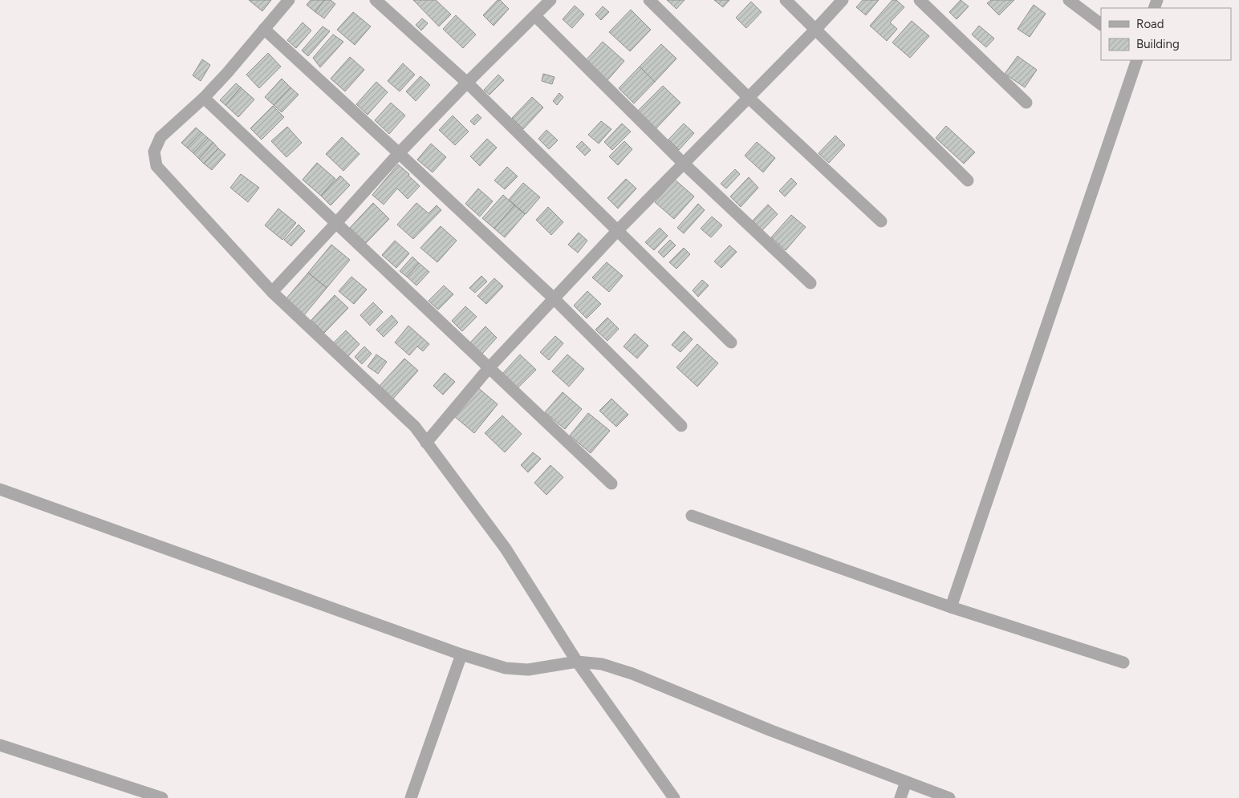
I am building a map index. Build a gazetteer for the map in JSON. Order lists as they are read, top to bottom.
{
  "legend": ["Road", "Building"]
}
